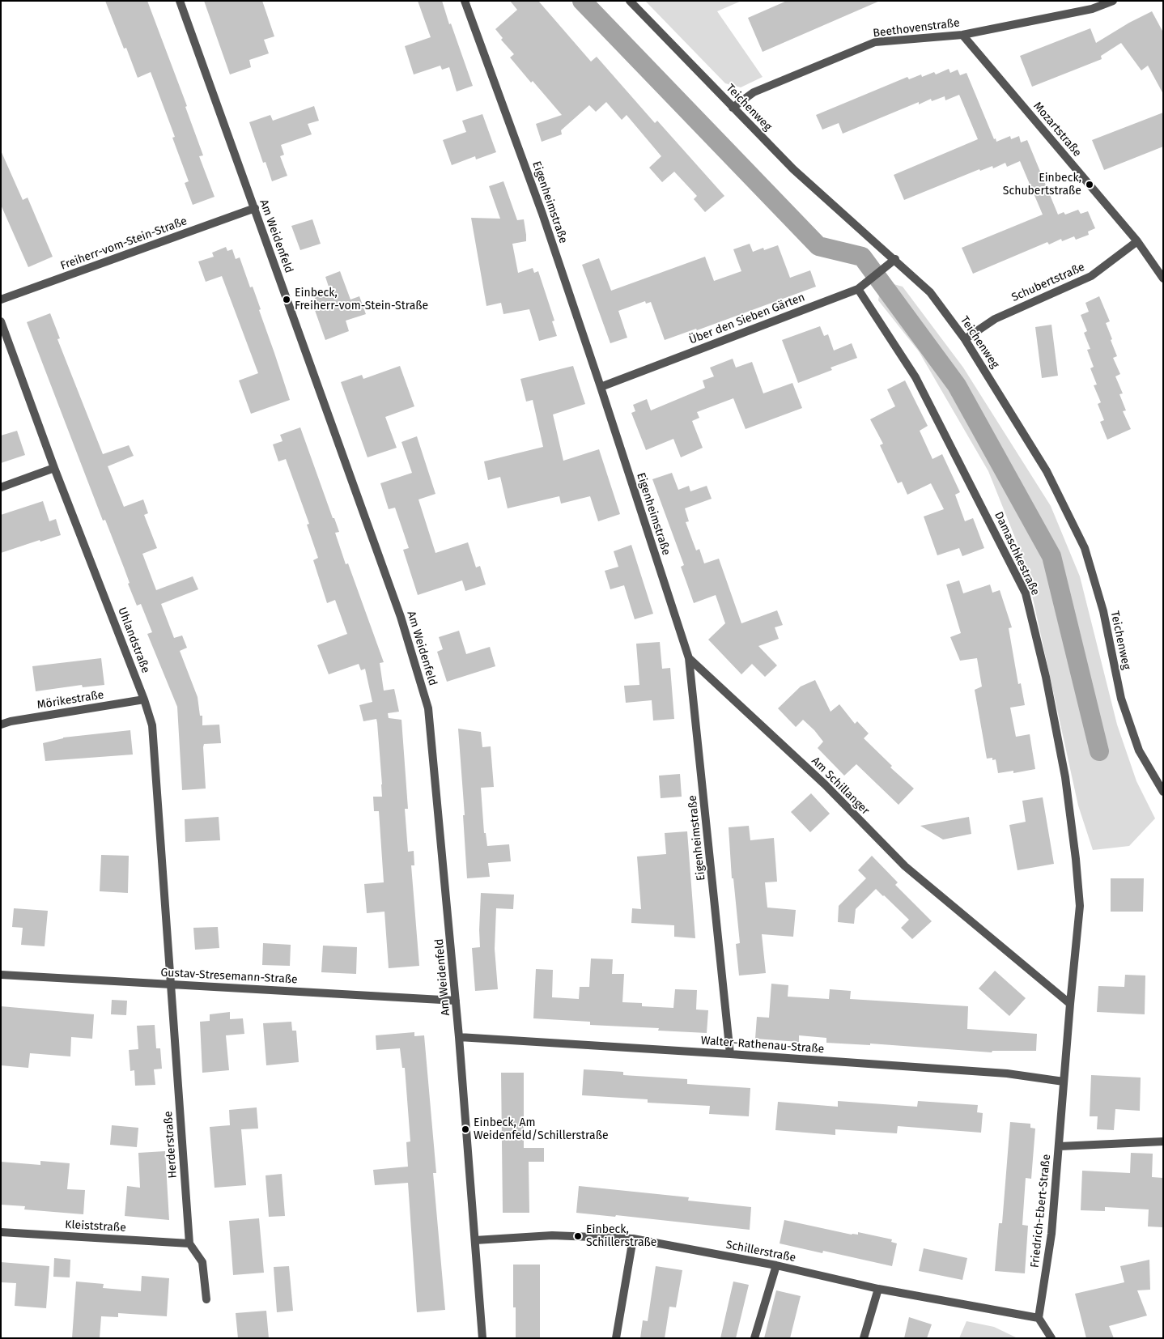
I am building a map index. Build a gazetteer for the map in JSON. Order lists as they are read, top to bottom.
{
  "streets": {
    "street": [
      "Beethovenstraße",
      "Teichenweg",
      "Mozartstraße",
      "Eigenheimstraße",
      "Am Weidenfeld",
      "Freiherr-vom-Stein-Straße",
      "Schubertstraße",
      "Über den Sieben Gärten",
      "Damaschkestraße",
      "Uhlandstraße",
      "Mörikestraße",
      "Am Schillanger",
      "Gustav-Stresemann-Straße",
      "Walter-Rathenau-Straße",
      "Herderstraße",
      "Friedrich-Ebert-Straße",
      "Kleiststraße",
      "Schillerstraße"
    ]
  },
  "crossings": [
    ["Beethovenstraße", "Teichenweg"],
    ["Beethovenstraße", "Mozartstraße"],
    ["Teichenweg", "Schubertstraße"],
    ["Teichenweg", "Über den Sieben Gärten"],
    ["Mozartstraße", "Schubertstraße"],
    ["Eigenheimstraße", "Über den Sieben Gärten"],
    ["Eigenheimstraße", "Am Schillanger"],
    ["Eigenheimstraße", "Walter-Rathenau-Straße"],
    ["Am Weidenfeld", "Freiherr-vom-Stein-Straße"],
    ["Am Weidenfeld", "Gustav-Stresemann-Straße"],
    ["Am Weidenfeld", "Walter-Rathenau-Straße"],
    ["Am Weidenfeld", "Schillerstraße"],
    ["Über den Sieben Gärten", "Damaschkestraße"],
    ["Damaschkestraße", "Am Schillanger"],
    ["Damaschkestraße", "Friedrich-Ebert-Straße"],
    ["Uhlandstraße", "Mörikestraße"],
    ["Uhlandstraße", "Gustav-Stresemann-Straße"],
    ["Uhlandstraße", "Herderstraße"],
    ["Am Schillanger", "Friedrich-Ebert-Straße"],
    ["Gustav-Stresemann-Straße", "Herderstraße"],
    ["Walter-Rathenau-Straße", "Friedrich-Ebert-Straße"],
    ["Herderstraße", "Kleiststraße"],
    ["Friedrich-Ebert-Straße", "Schillerstraße"]
  ],
  "places": [
    "Einbeck, Schubertstraße",
    "Einbeck, Freiherr-vom-Stein-Straße",
    "Einbeck, Am Weidenfeld/Schillerstraße",
    "Einbeck, Schillerstraße"
  ]
}
